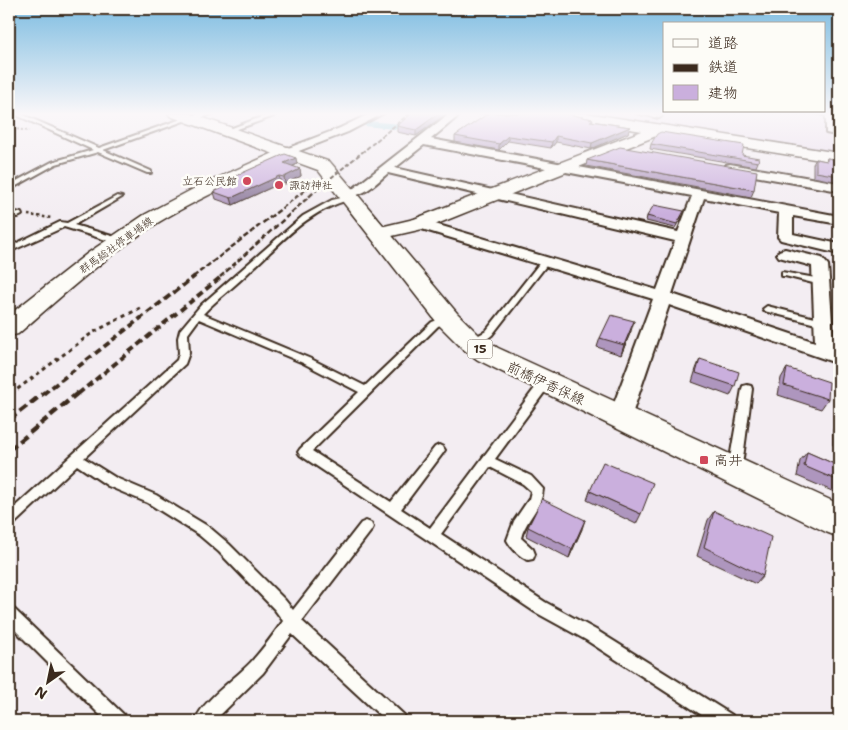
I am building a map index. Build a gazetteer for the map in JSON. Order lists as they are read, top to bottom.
{
  "streets": {
    "main road": ["群馬総社停車場線", "15", "前橋伊香保線"]
  },
  "crossings": [
    ["群馬総社停車場線", "前橋伊香保線"]
  ],
  "places": {
    "other": ["立石公民館", "諏訪神社"],
    "transit": ["高井"]
  },
  "legend": ["道路", "鉄道", "建物"],
  "north": "bottom left"
}
